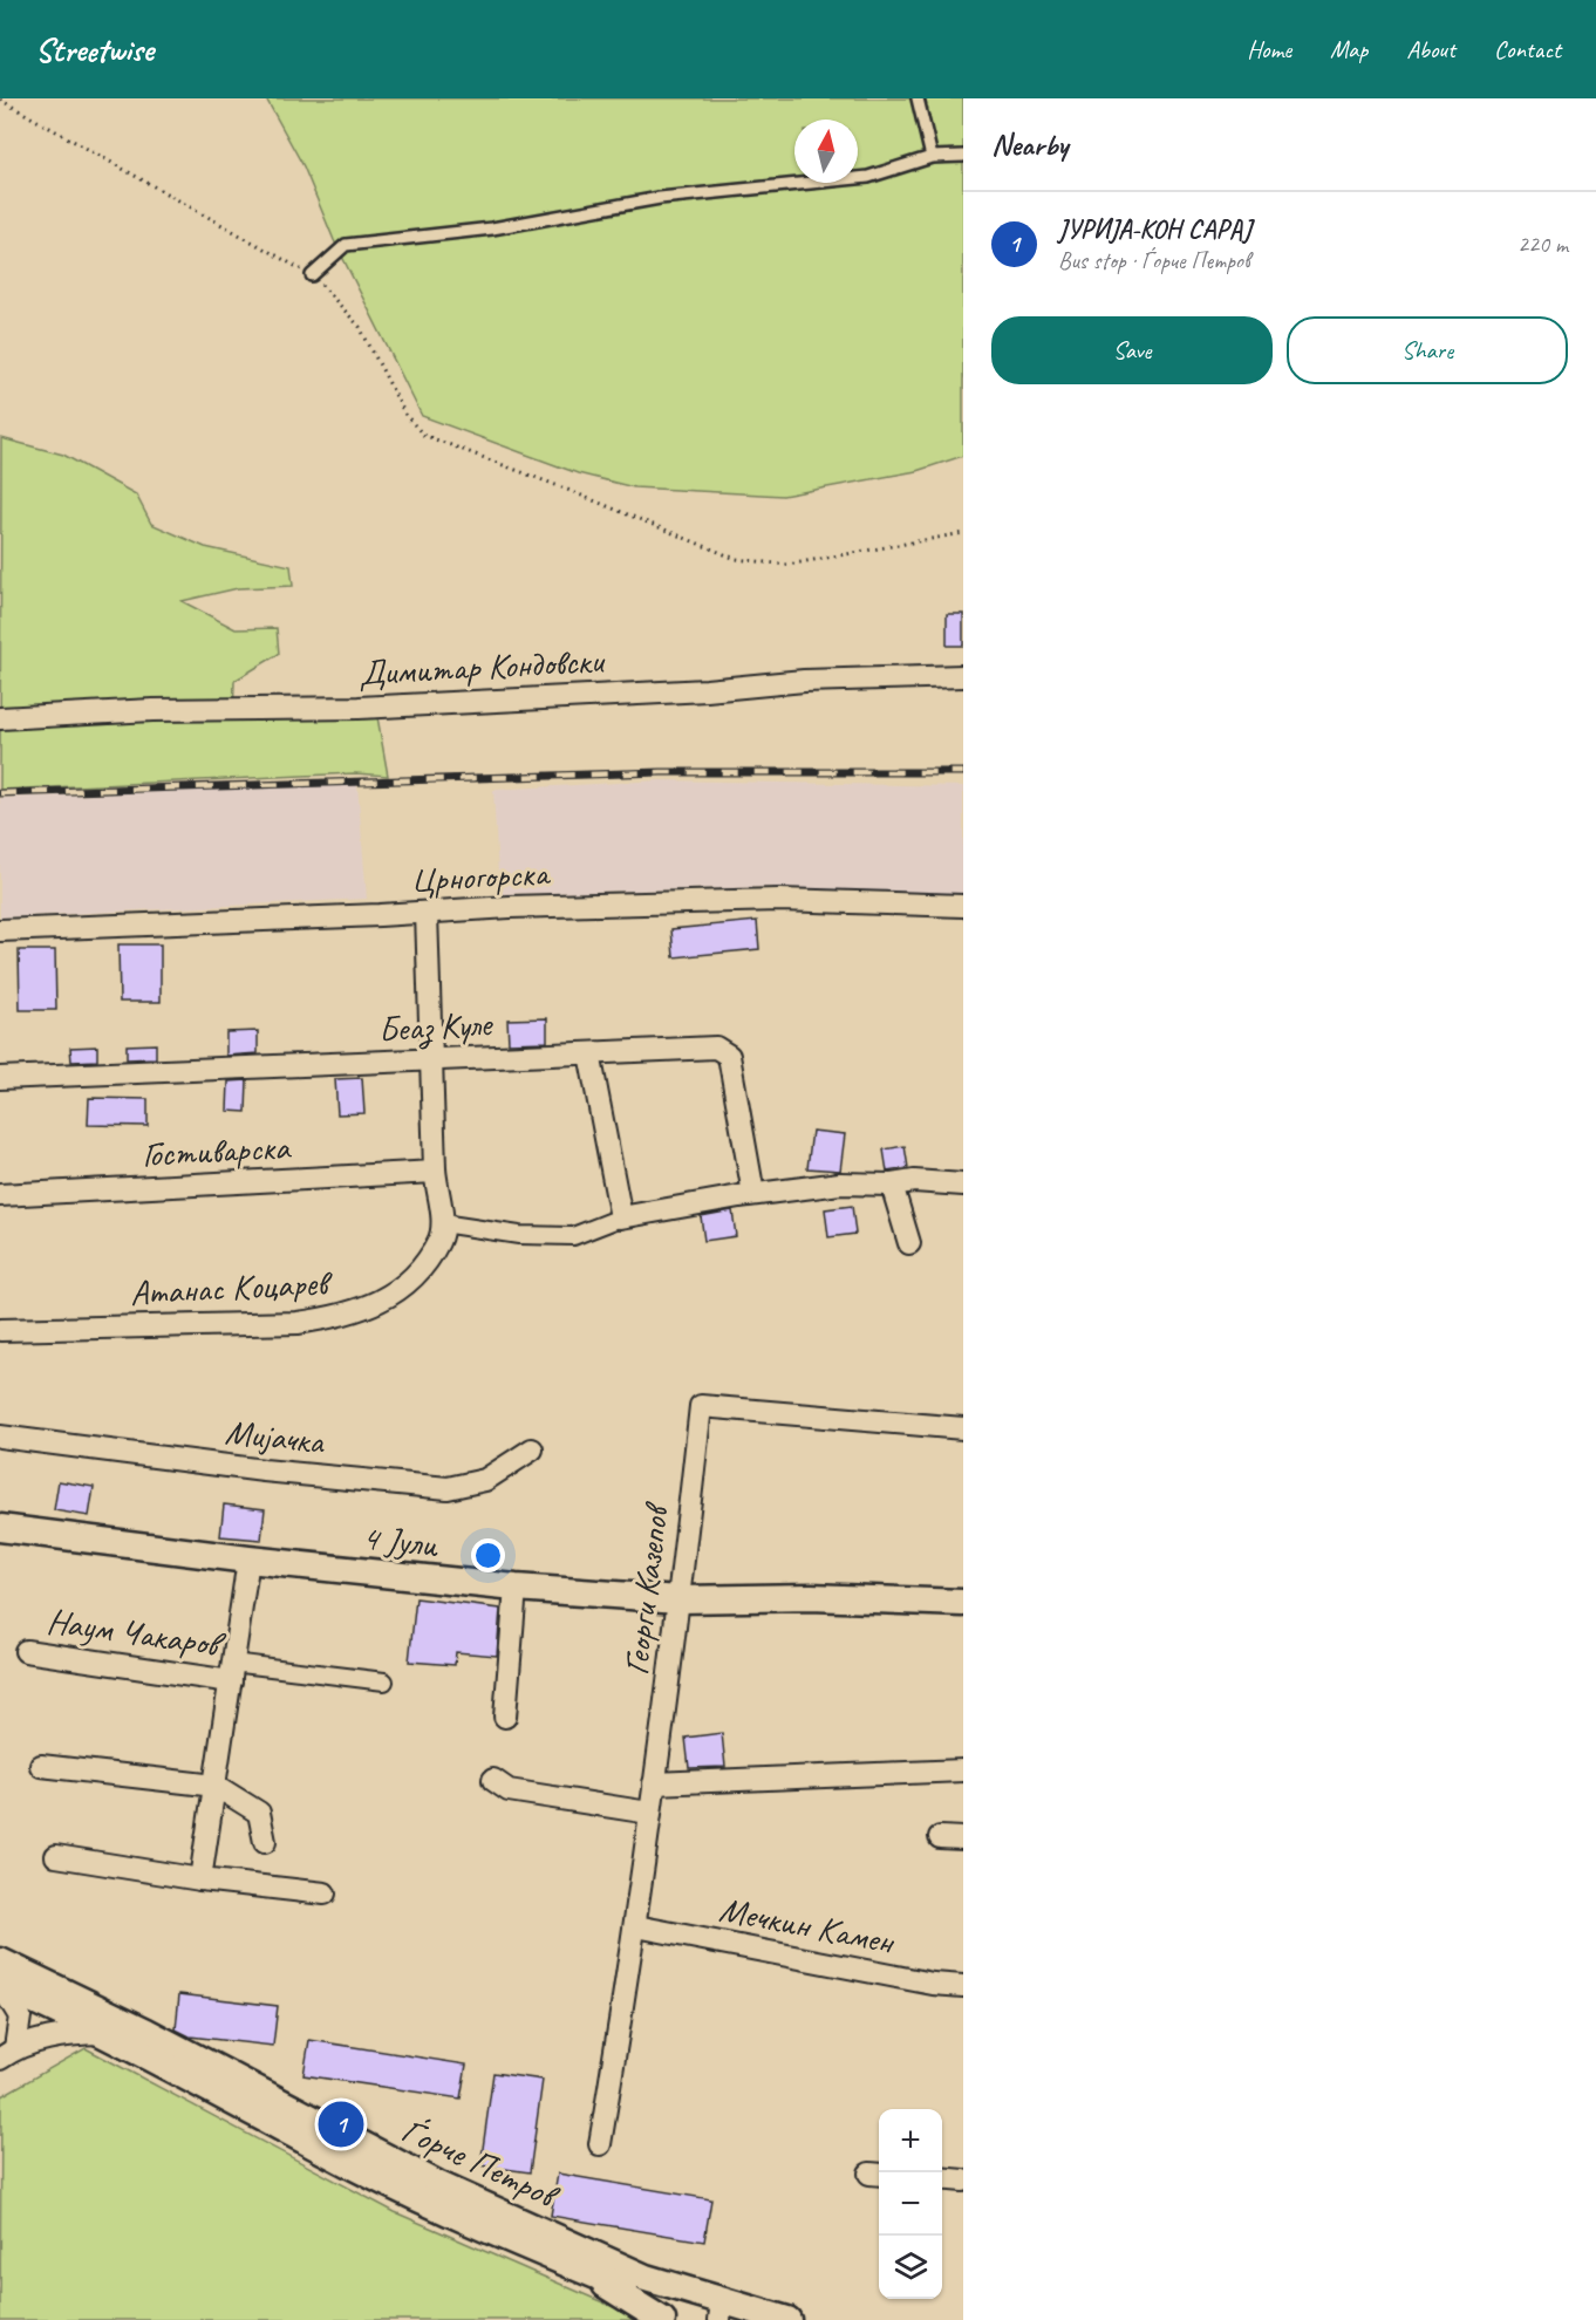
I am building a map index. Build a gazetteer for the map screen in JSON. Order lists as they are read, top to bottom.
{
  "streets": {
    "street": [
      "Димитар Кондовски",
      "Црногорска",
      "Беаз Куле",
      "Гостиварска",
      "Атанас Коцарев",
      "Мијачка",
      "4 Јули",
      "Георги Казепов",
      "Наум Чакаров",
      "Мечкин Камен",
      "Ѓорче Петров"
    ]
  },
  "crossings": [
    ["Црногорска", "Атанас Коцарев"],
    ["Беаз Куле", "Атанас Коцарев"],
    ["Гостиварска", "Атанас Коцарев"],
    ["4 Јули", "Георги Казепов"],
    ["4 Јули", "Наум Чакаров"],
    ["Георги Казепов", "Мечкин Камен"]
  ],
  "north": "top",
  "page": {
    "header": "Streetwise",
    "nav": [
      "Home",
      "Map",
      "About",
      "Contact"
    ],
    "heading": "Nearby",
    "list": [
      {
        "mark": "1",
        "name": "ЈУРИЈА-КОН САРАЈ",
        "note": "Bus stop · Ѓорче Петров",
        "value": "220 m"
      }
    ],
    "buttons": ["Save", "Share"],
    "pins": "1",
    "map_buttons": ["+", "−"]
  }
}
